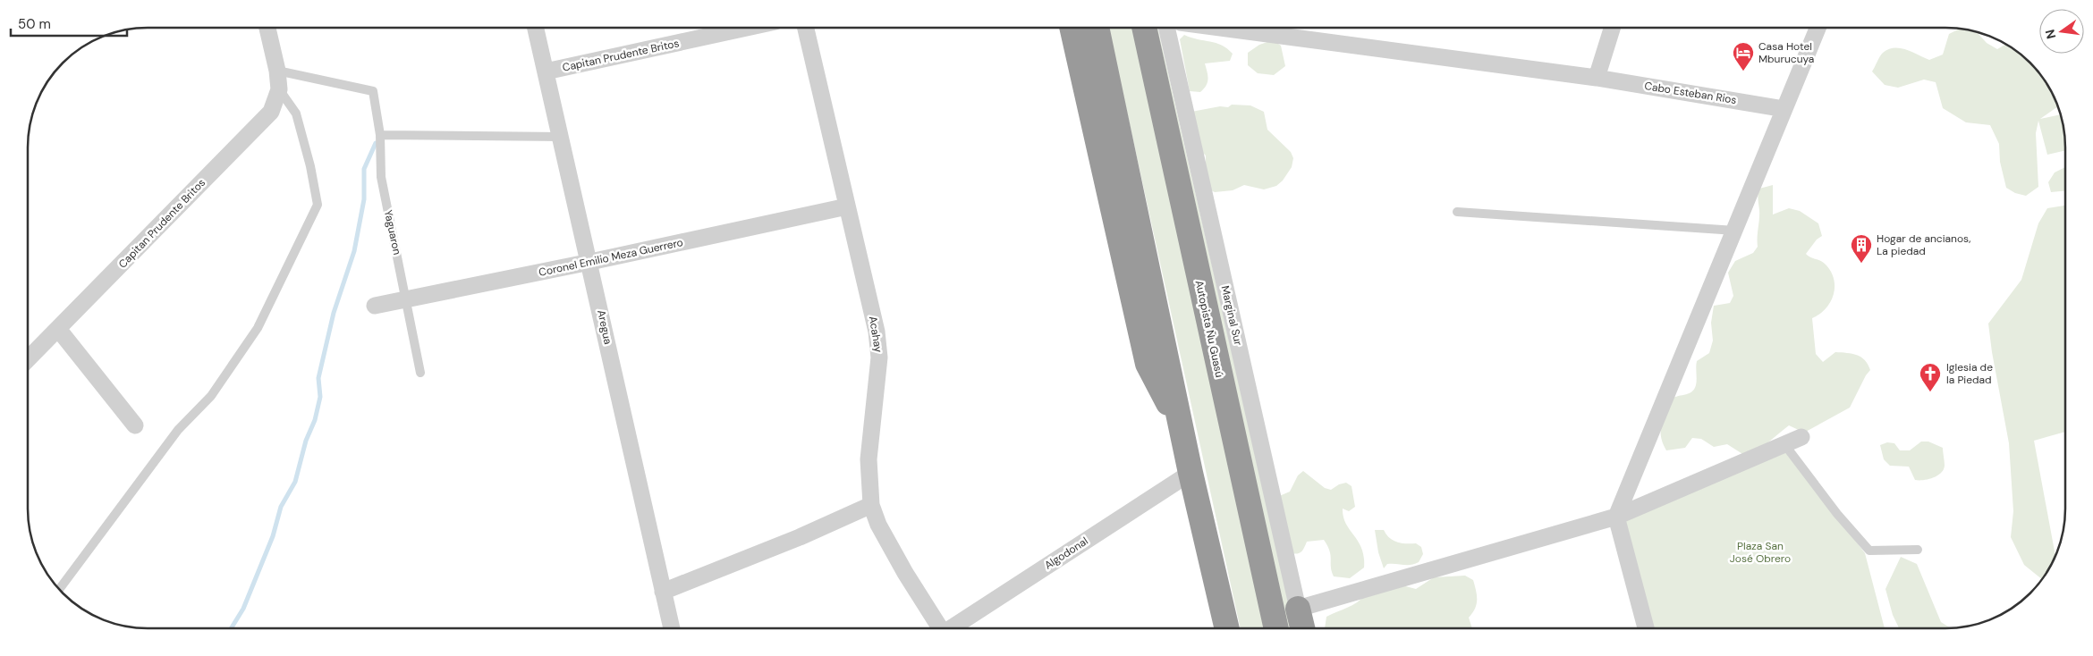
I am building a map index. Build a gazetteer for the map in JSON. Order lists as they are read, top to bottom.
{
  "streets": {
    "highway": ["Autopista Ñu Guasú"],
    "street": [
      "Capitan Prudente Britos",
      "Cabo Esteban Rios",
      "Coronel Emilio Meza Guerrero",
      "Marginal Sur",
      "Aregua",
      "Acahay",
      "Algodonal"
    ],
    "lane": ["Yaguaron"]
  },
  "crossings": [
    ["Capitan Prudente Britos", "Yaguaron"],
    ["Capitan Prudente Britos", "Aregua"],
    ["Yaguaron", "Coronel Emilio Meza Guerrero"],
    ["Coronel Emilio Meza Guerrero", "Aregua"],
    ["Coronel Emilio Meza Guerrero", "Acahay"]
  ],
  "parks": ["Plaza San José Obrero"],
  "places": {
    "hotel": ["Casa Hotel Mburucuya"],
    "building": ["Hogar de ancianos, La piedad"],
    "church": ["Iglesia de la Piedad"]
  },
  "scale_bar": "50 m",
  "north": "left"
}
